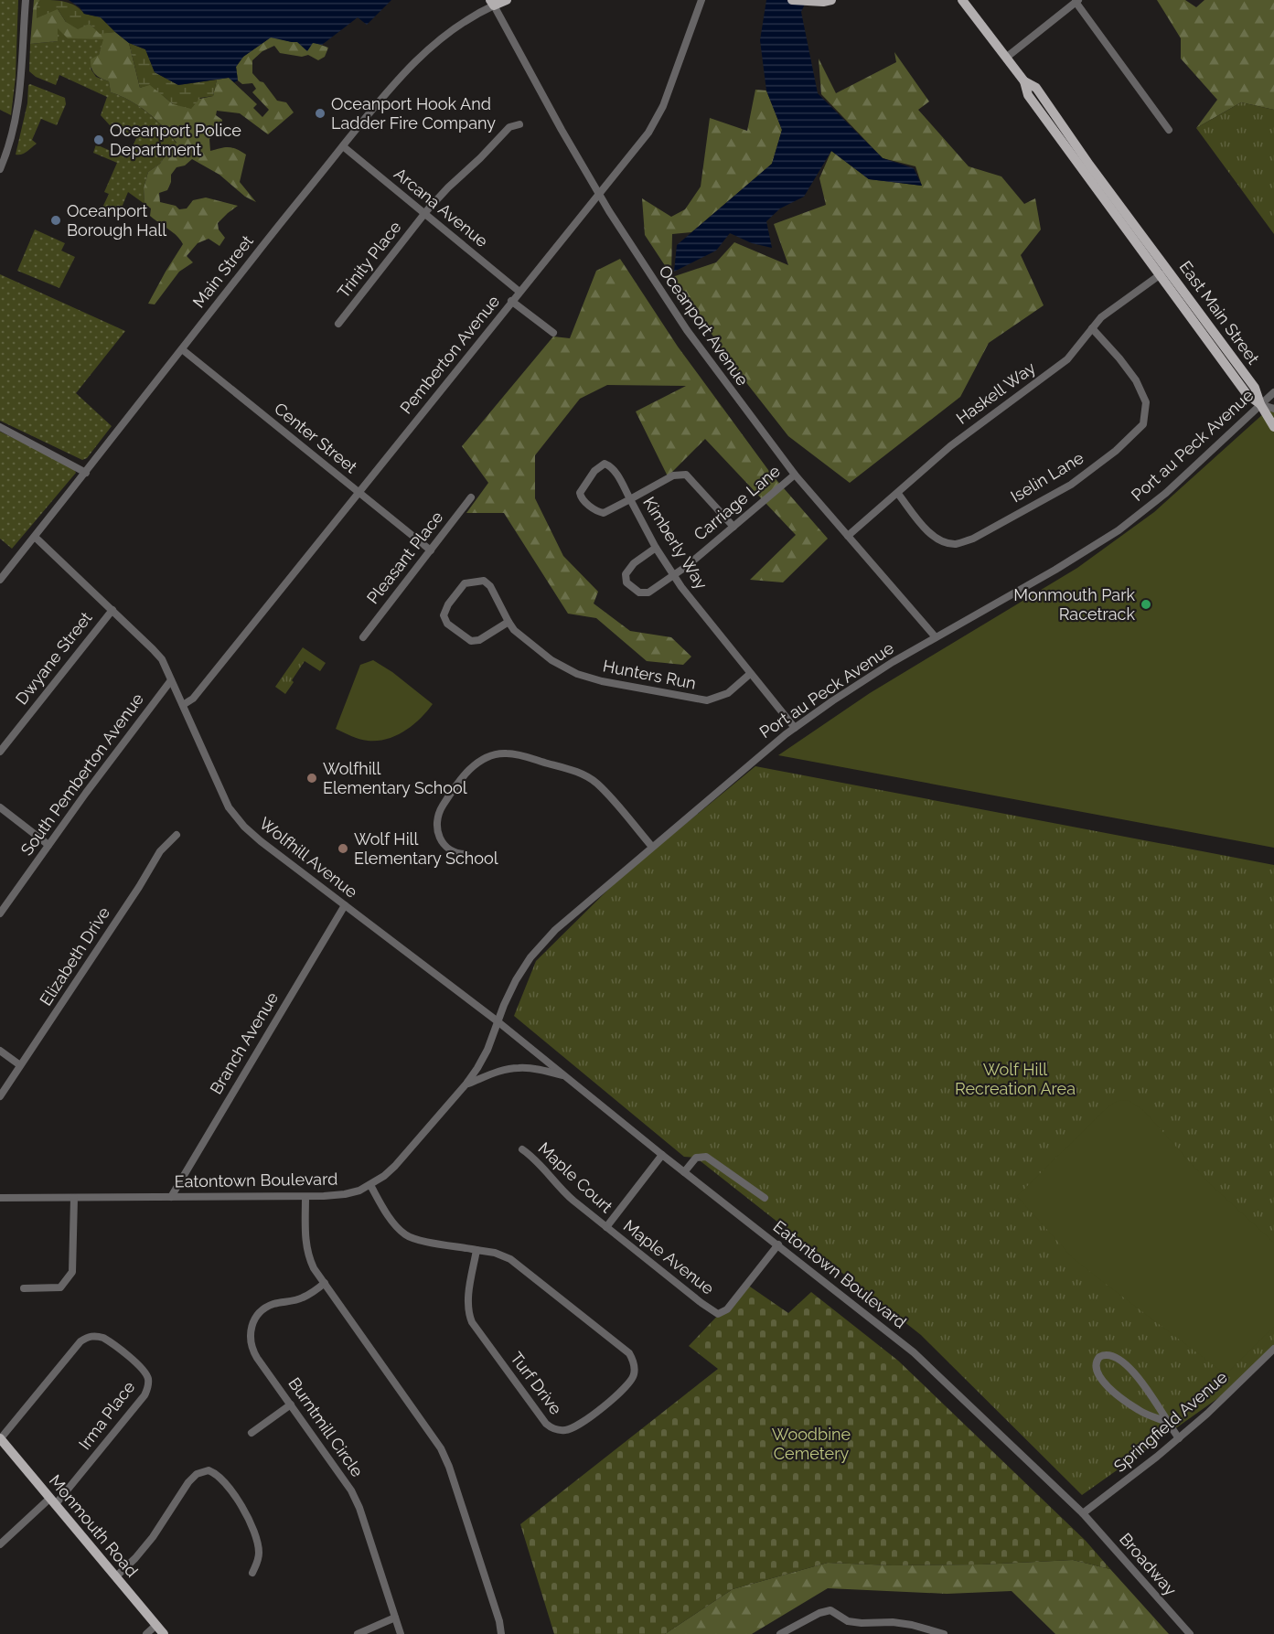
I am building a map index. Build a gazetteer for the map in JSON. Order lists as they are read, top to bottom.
{
  "streets": {
    "main road": ["East Main Street", "Monmouth Road"],
    "street": [
      "Arcana Avenue",
      "Trinity Place",
      "Main Street",
      "Oceanport Avenue",
      "Pemberton Avenue",
      "Haskell Way",
      "Center Street",
      "Port au Peck Avenue",
      "Iselin Lane",
      "Carriage Lane",
      "Kimberly Way",
      "Pleasant Place",
      "Dwyane Street",
      "Hunters Run",
      "South Pemberton Avenue",
      "Wolfhill Avenue",
      "Elizabeth Drive",
      "Branch Avenue",
      "Maple Court",
      "Eatontown Boulevard",
      "Maple Avenue",
      "Turf Drive",
      "Irma Place",
      "Springfield Avenue",
      "Burntmill Circle",
      "Broadway"
    ]
  },
  "crossings": [
    ["Arcana Avenue", "Trinity Place"],
    ["Arcana Avenue", "Main Street"],
    ["Arcana Avenue", "Pemberton Avenue"],
    ["Main Street", "Oceanport Avenue"],
    ["Main Street", "Center Street"],
    ["Main Street", "Wolfhill Avenue"],
    ["East Main Street", "Haskell Way"],
    ["East Main Street", "Port au Peck Avenue"],
    ["Oceanport Avenue", "Pemberton Avenue"],
    ["Oceanport Avenue", "Haskell Way"],
    ["Oceanport Avenue", "Port au Peck Avenue"],
    ["Oceanport Avenue", "Carriage Lane"],
    ["Pemberton Avenue", "Center Street"],
    ["Pemberton Avenue", "Wolfhill Avenue"],
    ["Haskell Way", "Iselin Lane"],
    ["Center Street", "Pleasant Place"],
    ["Port au Peck Avenue", "Kimberly Way"],
    ["Port au Peck Avenue", "Wolfhill Avenue"],
    ["Port au Peck Avenue", "Eatontown Boulevard"],
    ["Carriage Lane", "Kimberly Way"],
    ["Kimberly Way", "Hunters Run"],
    ["Dwyane Street", "Wolfhill Avenue"],
    ["South Pemberton Avenue", "Wolfhill Avenue"],
    ["Wolfhill Avenue", "Branch Avenue"],
    ["Wolfhill Avenue", "Eatontown Boulevard"],
    ["Branch Avenue", "Eatontown Boulevard"],
    ["Maple Court", "Maple Avenue"],
    ["Eatontown Boulevard", "Maple Avenue"],
    ["Eatontown Boulevard", "Turf Drive"],
    ["Eatontown Boulevard", "Springfield Avenue"],
    ["Eatontown Boulevard", "Broadway"],
    ["Irma Place", "Monmouth Road"],
    ["Springfield Avenue", "Broadway"]
  ],
  "parks": ["Wolf Hill Recreation Area", "Woodbine Cemetery"],
  "places": [
    "Oceanport Hook And Ladder Fire Company",
    "Oceanport Police Department",
    "Oceanport Borough Hall",
    "Monmouth Park Racetrack",
    "Wolfhill Elementary School",
    "Wolf Hill Elementary School"
  ]
}
